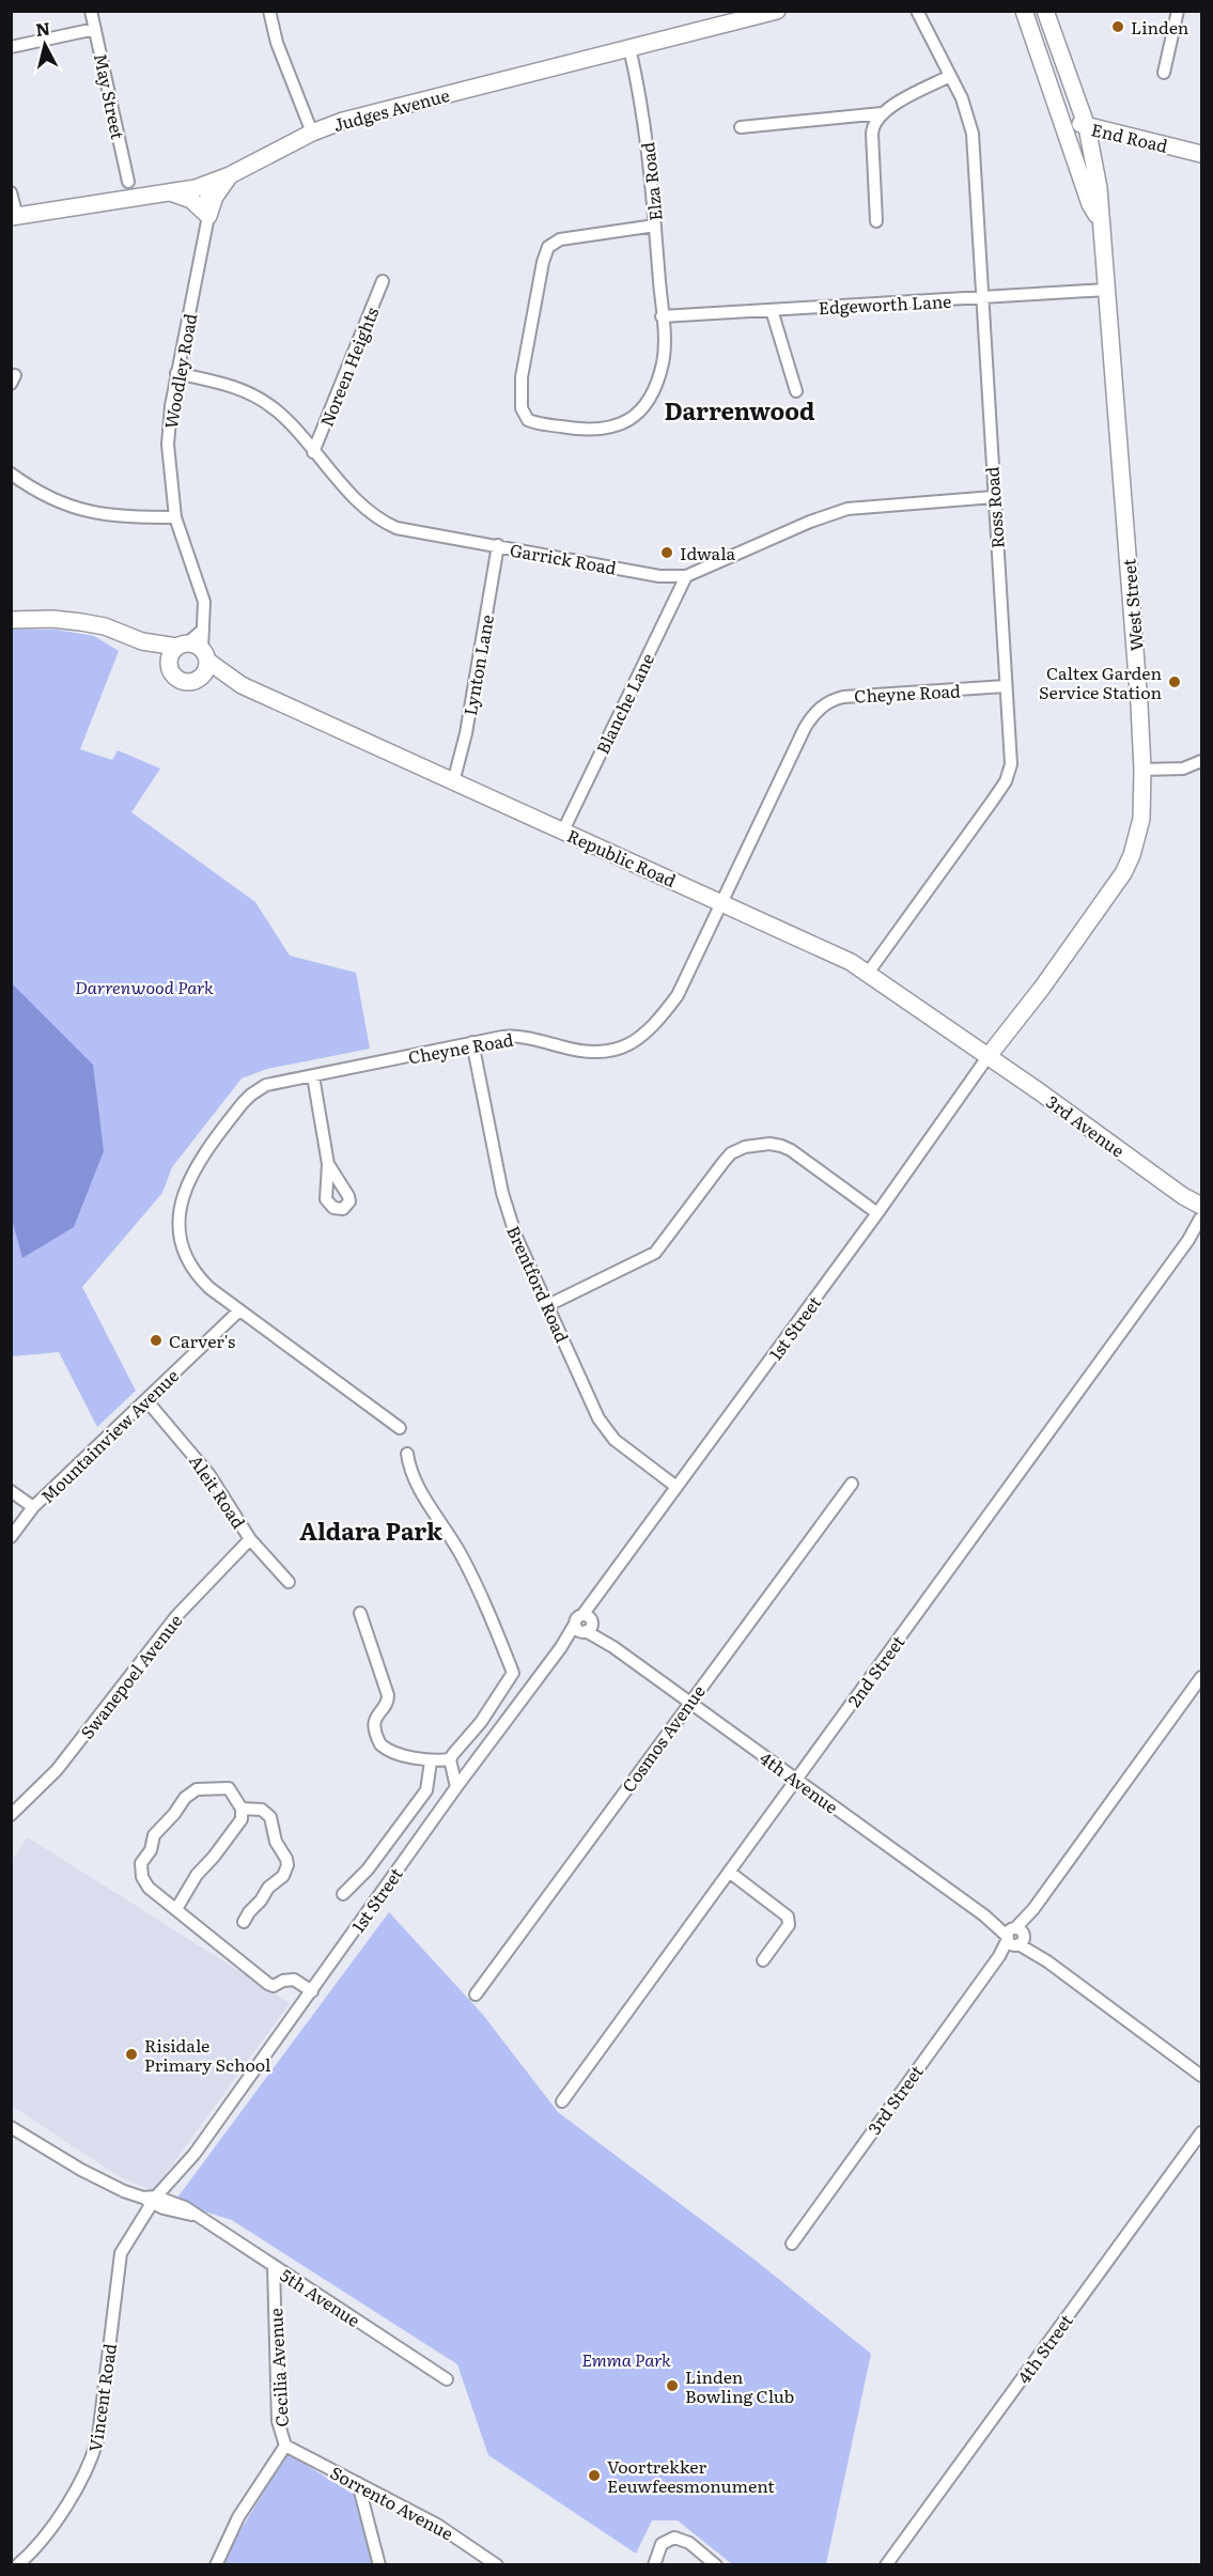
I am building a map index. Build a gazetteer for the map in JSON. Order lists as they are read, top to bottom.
{
  "streets": {
    "main road": [
      "Judges Avenue",
      "End Road",
      "West Street",
      "Republic Road",
      "3rd Avenue"
    ],
    "street": [
      "May Street",
      "Elza Road",
      "Edgeworth Lane",
      "Noreen Heights",
      "Woodley Road",
      "Ross Road",
      "Garrick Road",
      "Lynton Lane",
      "Cheyne Road",
      "Blanche Lane",
      "Brentford Road",
      "1st Street",
      "Mountainview Avenue",
      "Aleit Road",
      "2nd Street",
      "Swanepoel Avenue",
      "Cosmos Avenue",
      "4th Avenue",
      "3rd Street",
      "5th Avenue",
      "4th Street",
      "Cecilia Avenue",
      "Vincent Road",
      "Sorrento Avenue"
    ]
  },
  "crossings": [
    ["Judges Avenue", "Elza Road"],
    ["Judges Avenue", "Woodley Road"],
    ["End Road", "West Street"],
    ["Elza Road", "Edgeworth Lane"],
    ["Edgeworth Lane", "Ross Road"],
    ["Edgeworth Lane", "West Street"],
    ["Noreen Heights", "Garrick Road"],
    ["Woodley Road", "Garrick Road"],
    ["Woodley Road", "Republic Road"],
    ["Ross Road", "Garrick Road"],
    ["Ross Road", "Cheyne Road"],
    ["Ross Road", "Republic Road"],
    ["Garrick Road", "Lynton Lane"],
    ["Garrick Road", "Blanche Lane"],
    ["West Street", "Republic Road"],
    ["West Street", "3rd Avenue"],
    ["West Street", "1st Street"],
    ["Lynton Lane", "Republic Road"],
    ["Cheyne Road", "Republic Road"],
    ["Cheyne Road", "Brentford Road"],
    ["Cheyne Road", "Mountainview Avenue"],
    ["Blanche Lane", "Republic Road"],
    ["Republic Road", "3rd Avenue"],
    ["Republic Road", "1st Street"],
    ["3rd Avenue", "1st Street"],
    ["3rd Avenue", "2nd Street"],
    ["Brentford Road", "1st Street"],
    ["1st Street", "4th Avenue"],
    ["1st Street", "5th Avenue"],
    ["1st Street", "Vincent Road"],
    ["Mountainview Avenue", "Aleit Road"],
    ["Aleit Road", "Swanepoel Avenue"],
    ["2nd Street", "4th Avenue"],
    ["Cosmos Avenue", "4th Avenue"],
    ["4th Avenue", "3rd Street"],
    ["5th Avenue", "Cecilia Avenue"],
    ["5th Avenue", "Vincent Road"],
    ["Cecilia Avenue", "Sorrento Avenue"]
  ],
  "districts": ["Darrenwood", "Aldara Park"],
  "parks": ["Darrenwood Park", "Emma Park"],
  "places": [
    "Linden",
    "Idwala",
    "Caltex Garden Service Station",
    "Carver's",
    "Risidale Primary School",
    "Linden Bowling Club",
    "Voortrekker Eeuwfeesmonument"
  ],
  "north": "top"
}
